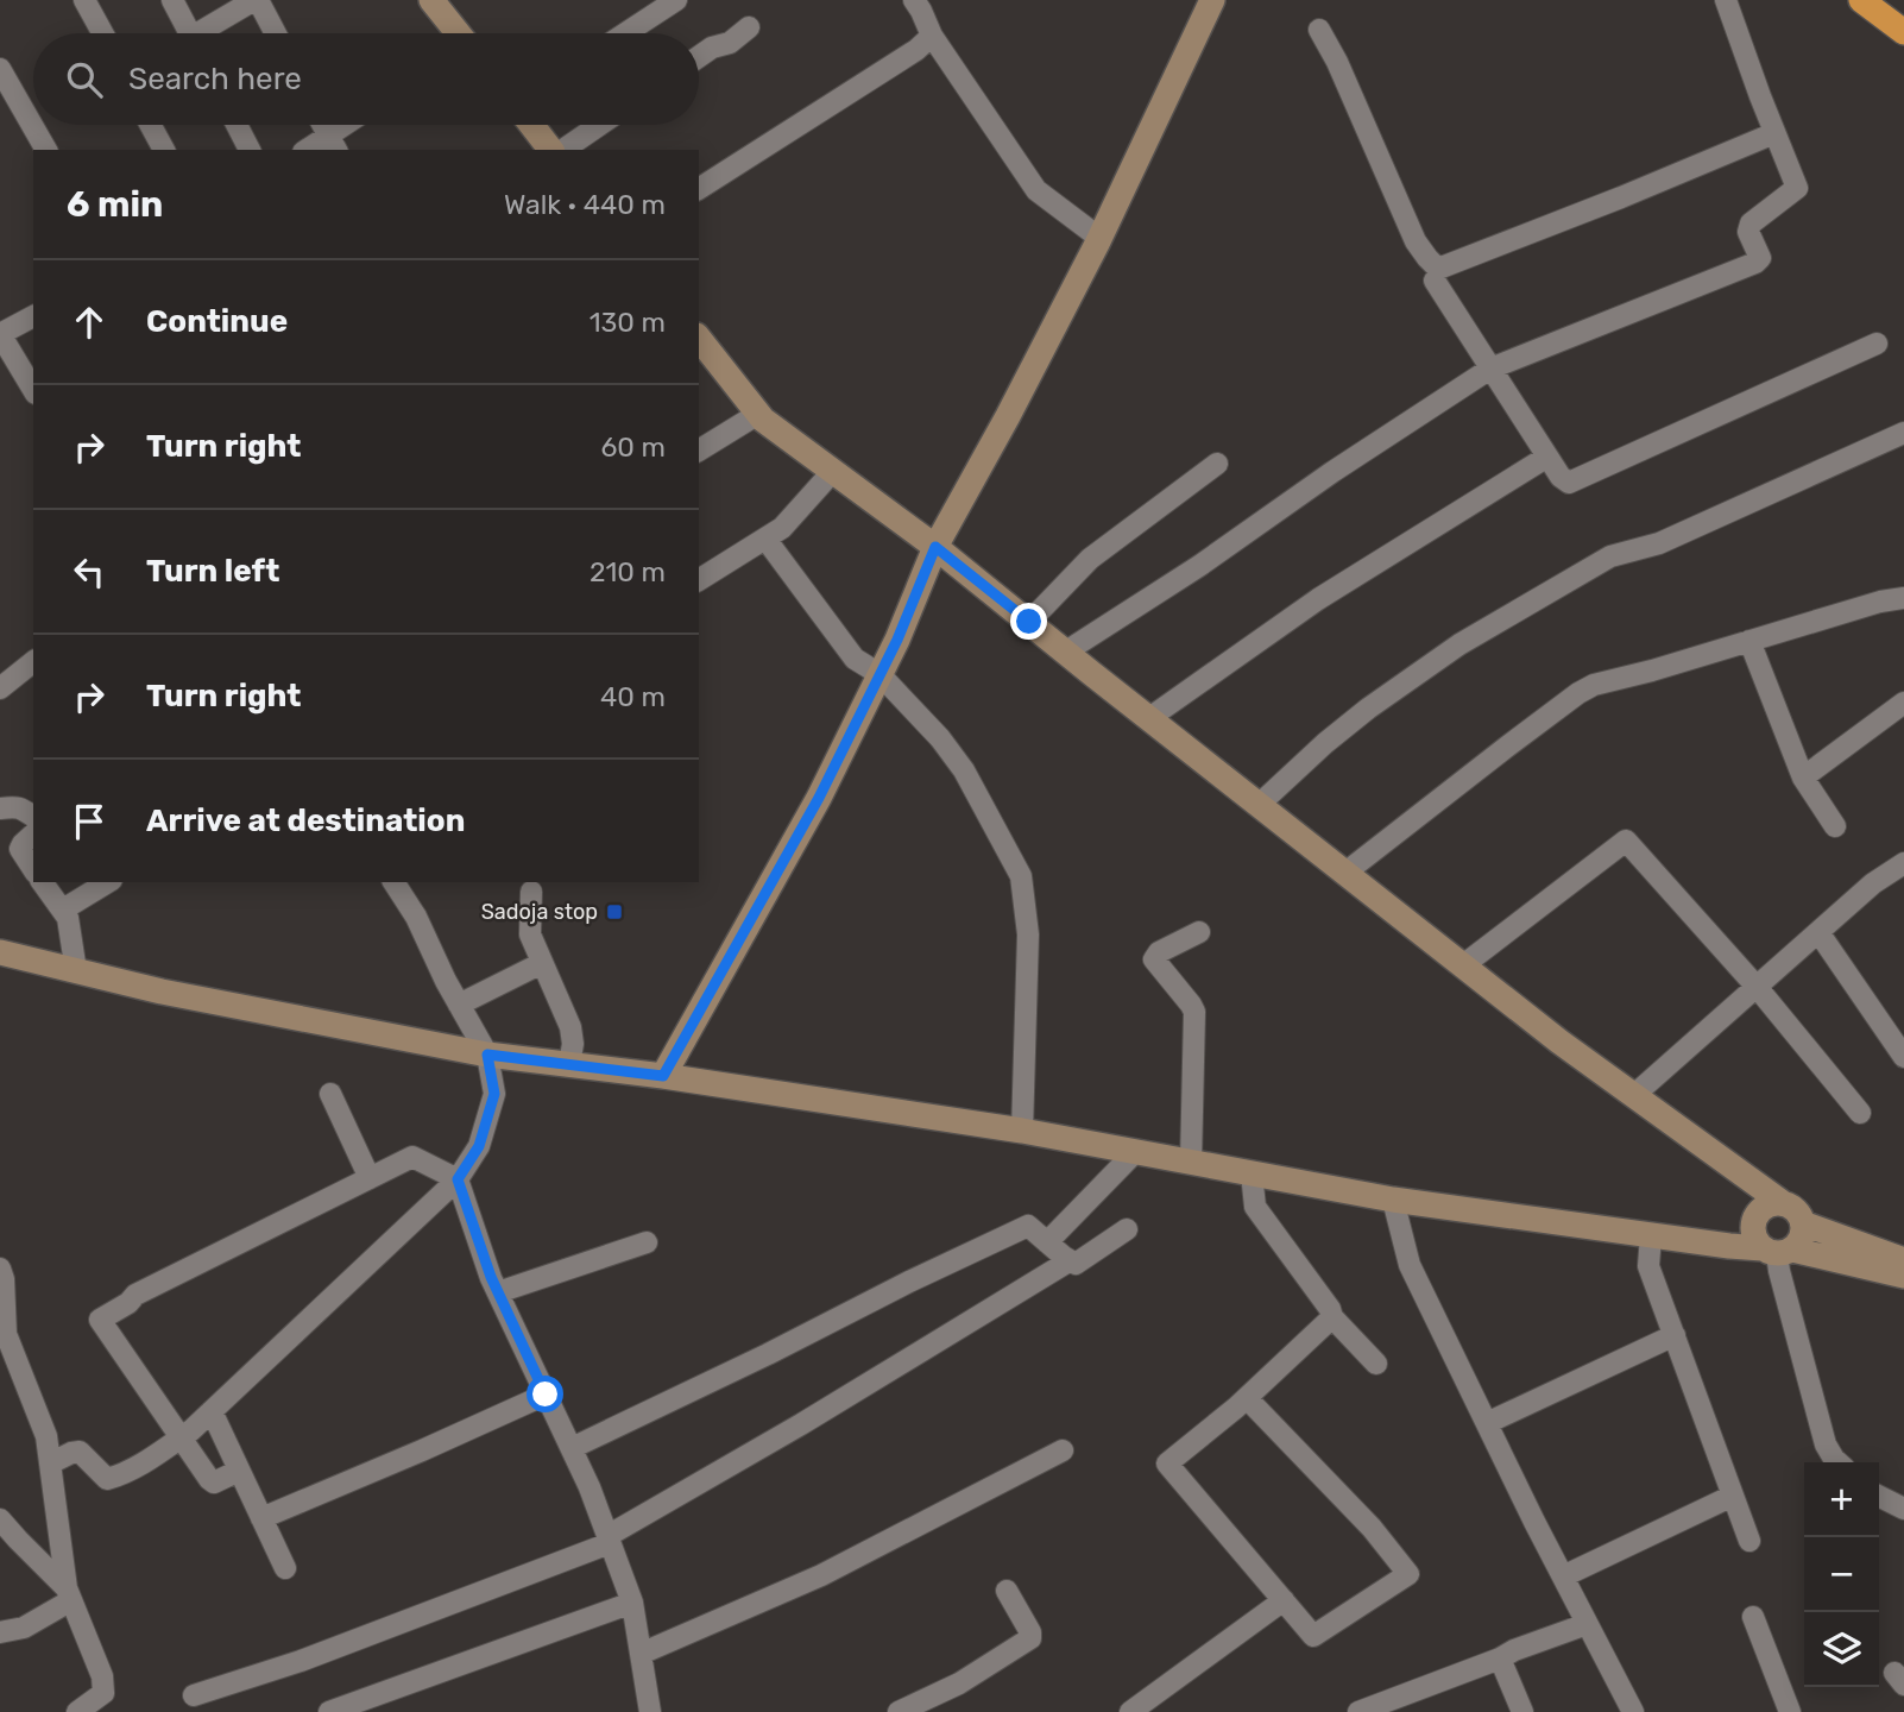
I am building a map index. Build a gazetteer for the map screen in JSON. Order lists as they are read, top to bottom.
{
  "places": {
    "transit": ["Sadoja stop"]
  },
  "page": {
    "search": "Search here",
    "heading": ["6 min", "Walk · 440 m"],
    "list": [
      ["Continue", "130 m"],
      ["Turn right", "60 m"],
      ["Turn left", "210 m"],
      ["Turn right", "40 m"],
      "Arrive at destination"
    ],
    "map_buttons": ["+", "−"]
  }
}
